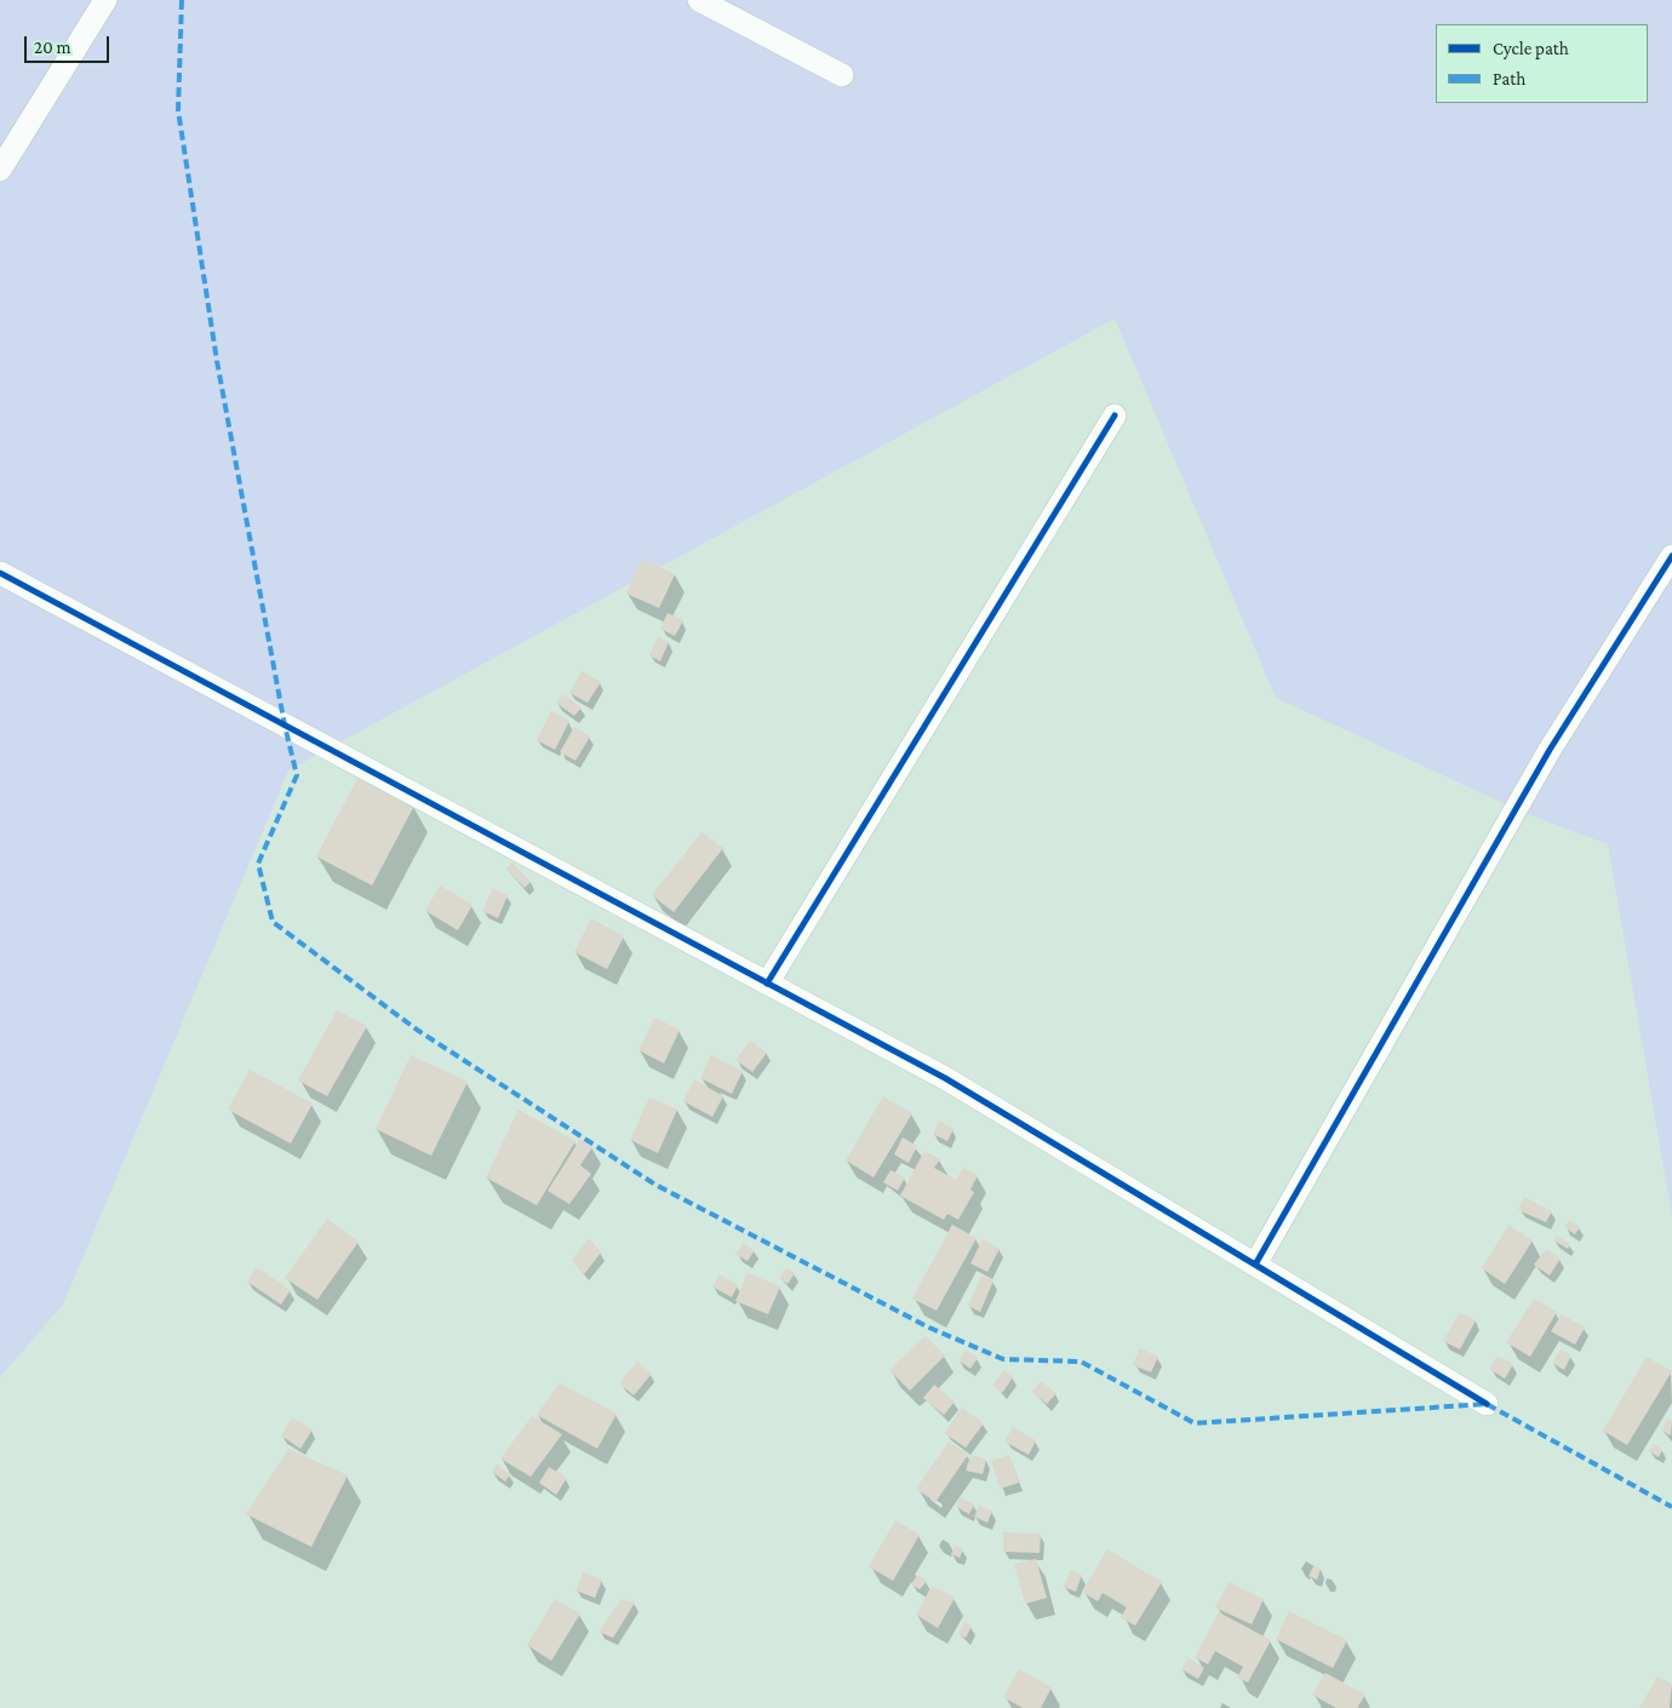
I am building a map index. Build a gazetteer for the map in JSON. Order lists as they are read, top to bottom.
{
  "legend": ["Cycle path", "Path"],
  "scale_bar": "20 m"
}
